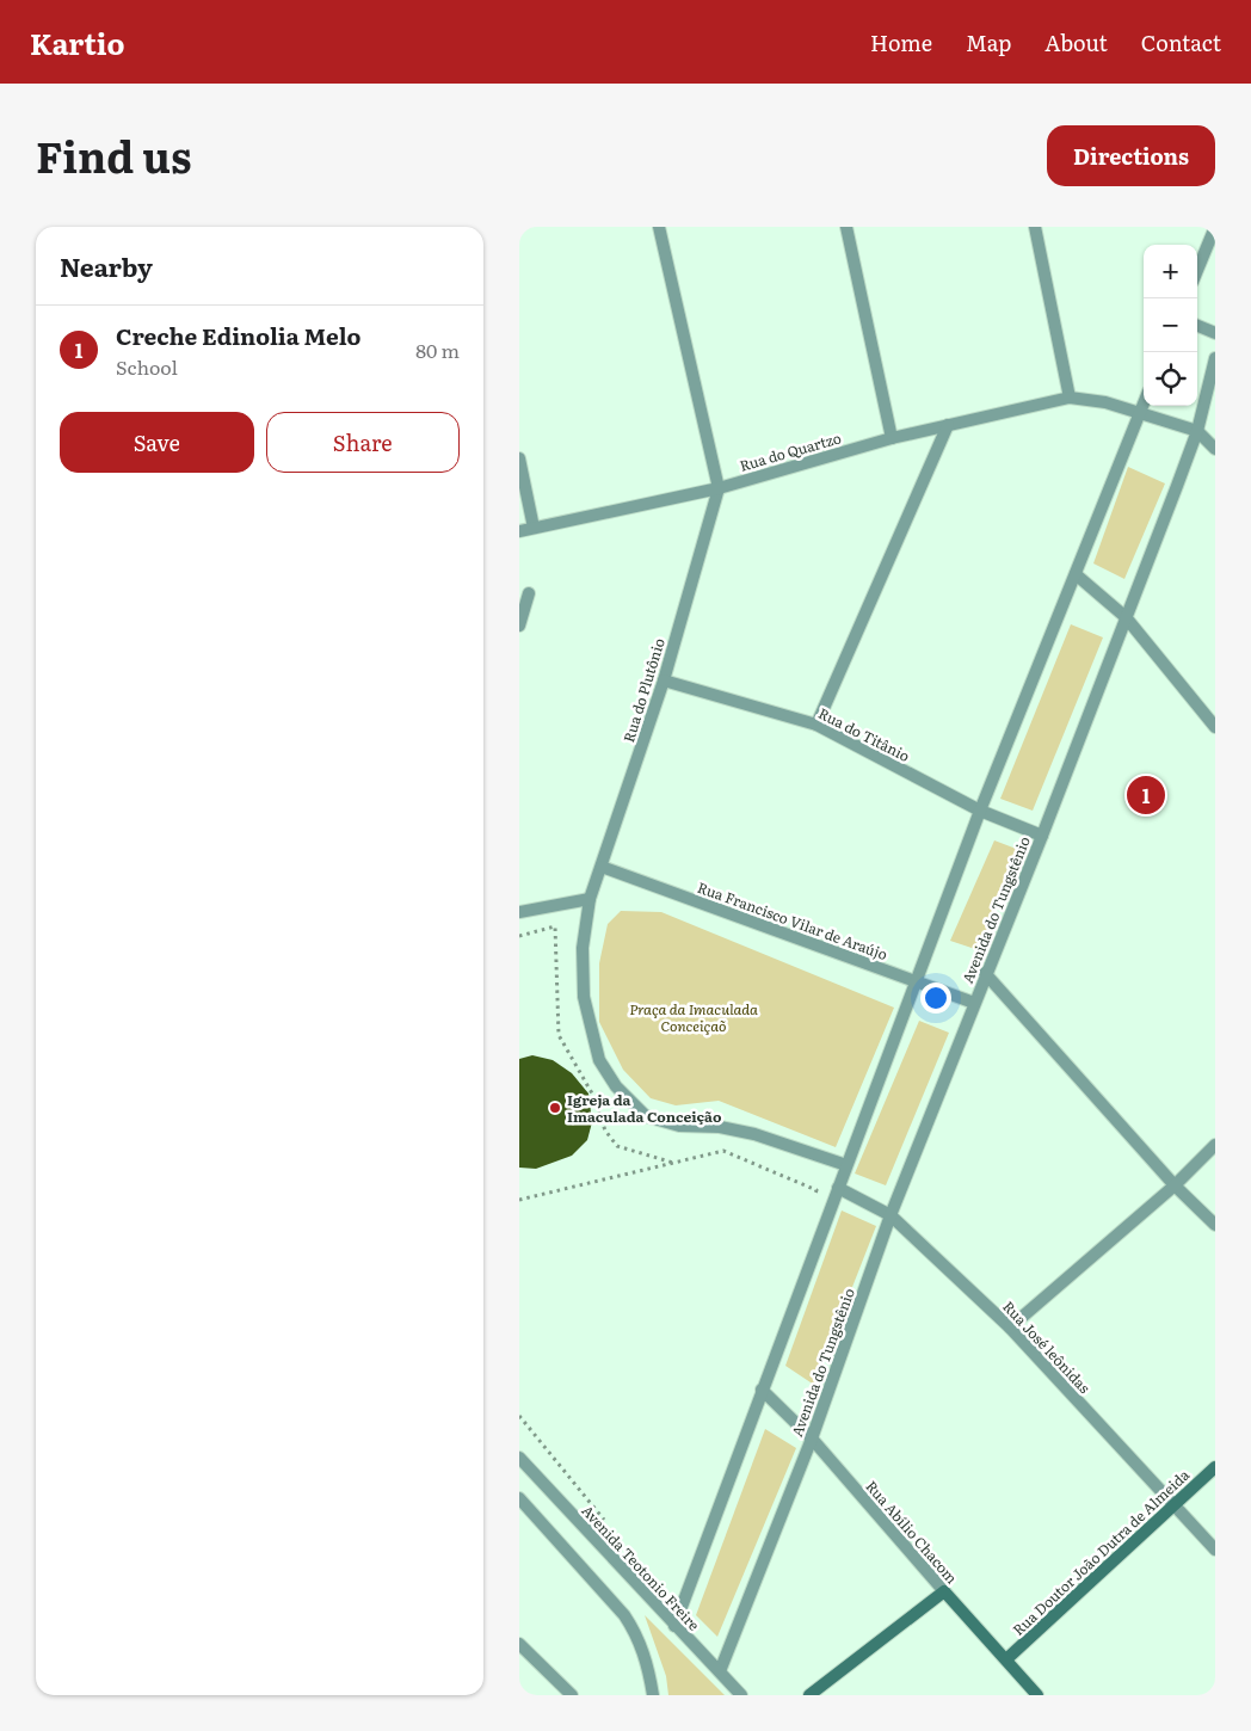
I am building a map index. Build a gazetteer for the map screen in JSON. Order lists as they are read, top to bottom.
{
  "streets": {
    "main road": ["Rua Abílio Chacom", "Rua Doutor João Dutra de Almeida"],
    "street": [
      "Rua do Quartzo",
      "Rua do Plutônio",
      "Rua do Titânio",
      "Avenida do Tungstênio",
      "Rua Francisco Vilar de Araújo",
      "Rua José leônidas",
      "Avenida Teotonio Freire"
    ]
  },
  "crossings": [
    ["Rua do Quartzo", "Rua do Plutônio"],
    ["Rua do Plutônio", "Rua do Titânio"],
    ["Rua do Plutônio", "Rua Francisco Vilar de Araújo"],
    ["Rua do Titânio", "Avenida do Tungstênio"],
    ["Avenida do Tungstênio", "Rua Francisco Vilar de Araújo"],
    ["Avenida do Tungstênio", "Rua José leônidas"],
    ["Avenida do Tungstênio", "Rua Abílio Chacom"],
    ["Avenida do Tungstênio", "Avenida Teotonio Freire"],
    ["Rua José leônidas", "Rua Doutor João Dutra de Almeida"],
    ["Rua Abílio Chacom", "Rua Doutor João Dutra de Almeida"]
  ],
  "parks": ["Praça da Imaculada Conceiçaõ"],
  "places": ["Igreja da Imaculada Conceição"],
  "page": {
    "header": "Kartio",
    "nav": [
      "Home",
      "Map",
      "About",
      "Contact"
    ],
    "title": "Find us",
    "buttons": [
      "Directions",
      ["Save", "Share"]
    ],
    "heading": "Nearby",
    "map_buttons": ["+", "−"],
    "list": [
      {
        "mark": "1",
        "name": "Creche Edinolia Melo",
        "note": "School",
        "value": "80 m"
      }
    ],
    "pins": "1"
  }
}
